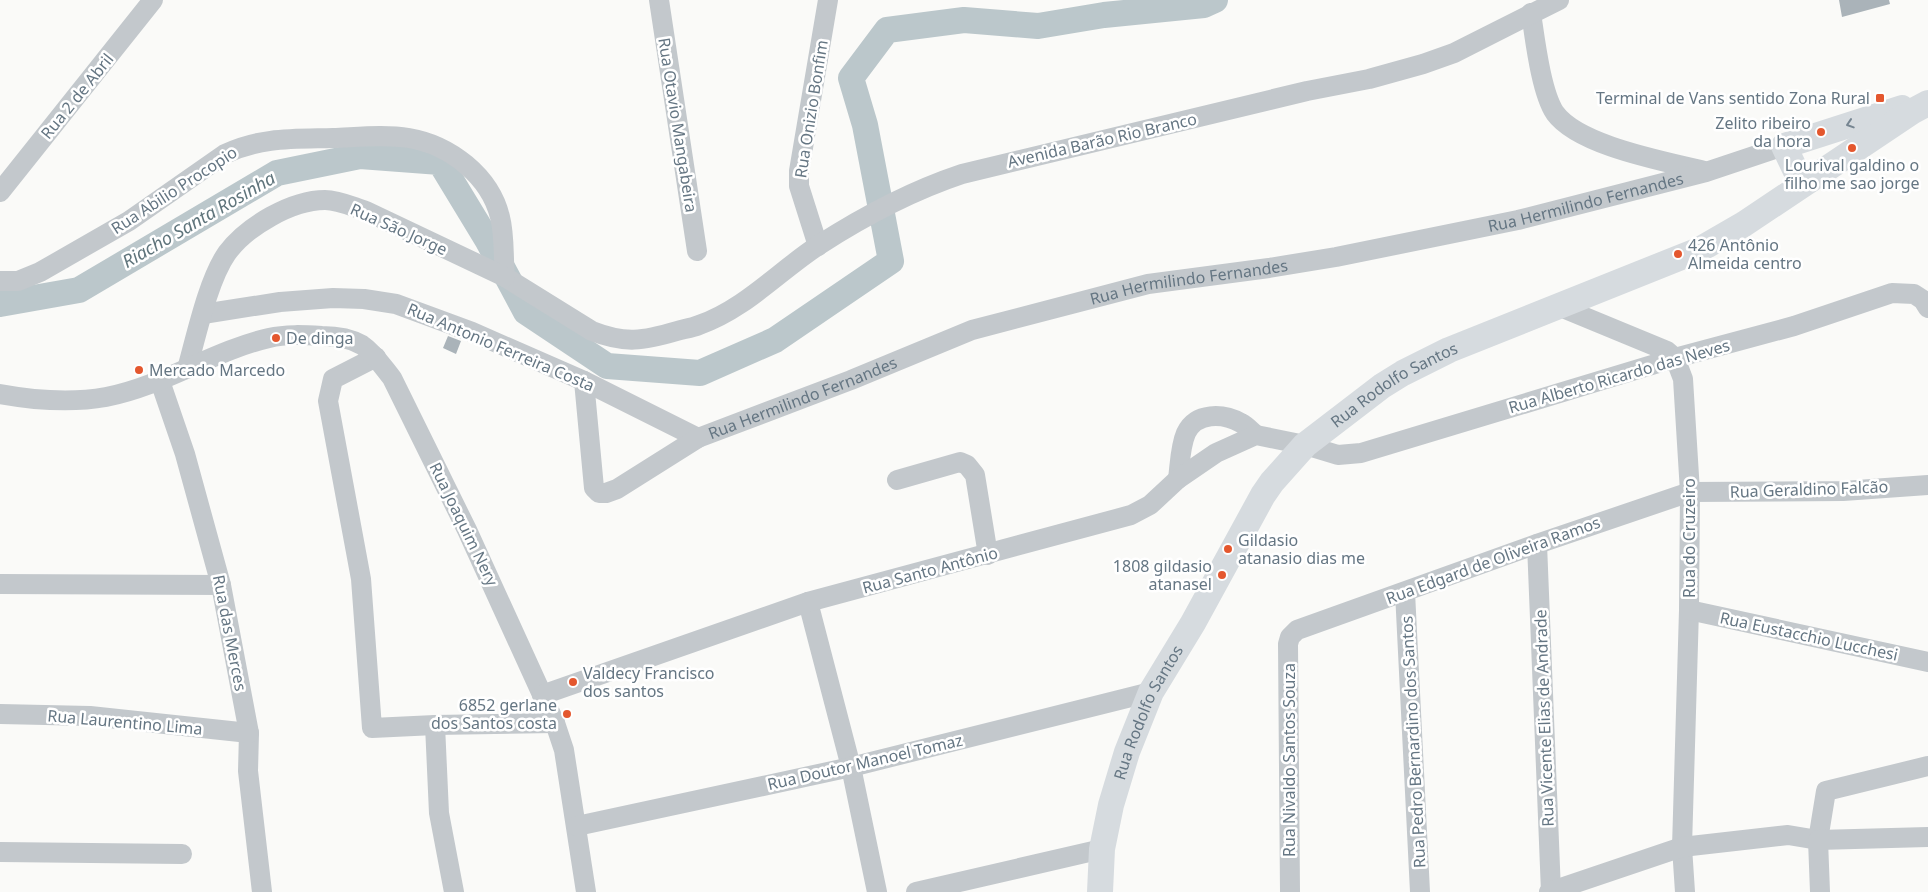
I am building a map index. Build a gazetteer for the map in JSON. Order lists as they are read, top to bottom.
{
  "streets": {
    "main road": ["Rua Hermilindo Fernandes", "Rua Rodolfo Santos"],
    "street": [
      "Rua 2 de Abril",
      "Rua Onizio Bonfim",
      "Rua Otavio Mangabeira",
      "Avenida Barão Rio Branco",
      "Rua Abilio Procopio",
      "Rua São Jorge",
      "Rua Antonio Ferreira Costa",
      "Rua Alberto Ricardo das Neves",
      "Rua Geraldino Falcão",
      "Rua Joaquim Nery",
      "Rua do Cruzeiro",
      "Rua Edgard de Oliveira Ramos",
      "Rua Santo Antônio",
      "Rua das Merces",
      "Rua Eustacchio Lucchesi",
      "Rua Vicente Elias de Andrade",
      "Rua Laurentino Lima",
      "Rua Pedro Bernardino dos Santos",
      "Rua Nivaldo Santos Souza",
      "Rua Doutor Manoel Tomaz"
    ]
  },
  "crossings": [
    ["Rua Onizio Bonfim", "Avenida Barão Rio Branco"],
    ["Avenida Barão Rio Branco", "Rua Abilio Procopio"],
    ["Avenida Barão Rio Branco", "Rua São Jorge"],
    ["Rua Abilio Procopio", "Rua São Jorge"],
    ["Rua Hermilindo Fernandes", "Rua Antonio Ferreira Costa"],
    ["Rua Hermilindo Fernandes", "Rua Rodolfo Santos"],
    ["Rua São Jorge", "Rua Antonio Ferreira Costa"],
    ["Rua São Jorge", "Rua Joaquim Nery"],
    ["Rua Alberto Ricardo das Neves", "Rua Rodolfo Santos"],
    ["Rua Alberto Ricardo das Neves", "Rua do Cruzeiro"],
    ["Rua Rodolfo Santos", "Rua Doutor Manoel Tomaz"],
    ["Rua Geraldino Falcão", "Rua do Cruzeiro"],
    ["Rua Geraldino Falcão", "Rua Edgard de Oliveira Ramos"],
    ["Rua Joaquim Nery", "Rua Santo Antônio"],
    ["Rua Joaquim Nery", "Rua das Merces"],
    ["Rua Joaquim Nery", "Rua Doutor Manoel Tomaz"],
    ["Rua do Cruzeiro", "Rua Edgard de Oliveira Ramos"],
    ["Rua do Cruzeiro", "Rua Eustacchio Lucchesi"],
    ["Rua Edgard de Oliveira Ramos", "Rua Vicente Elias de Andrade"],
    ["Rua Edgard de Oliveira Ramos", "Rua Pedro Bernardino dos Santos"],
    ["Rua Edgard de Oliveira Ramos", "Rua Nivaldo Santos Souza"],
    ["Rua das Merces", "Rua Laurentino Lima"]
  ],
  "water": ["Riacho Santa Rosinha"],
  "places": {
    "transit": ["Terminal de Vans sentido Zona Rural"],
    "other": [
      "Zelito ribeiro da hora",
      "Lourival galdino o filho me sao jorge",
      "426 Antônio Almeida centro",
      "De dinga",
      "Mercado Marcedo",
      "Gildasio atanasio dias me",
      "1808 gildasio atanasel",
      "Valdecy Francisco dos santos",
      "6852 gerlane dos Santos costa"
    ]
  }
}
